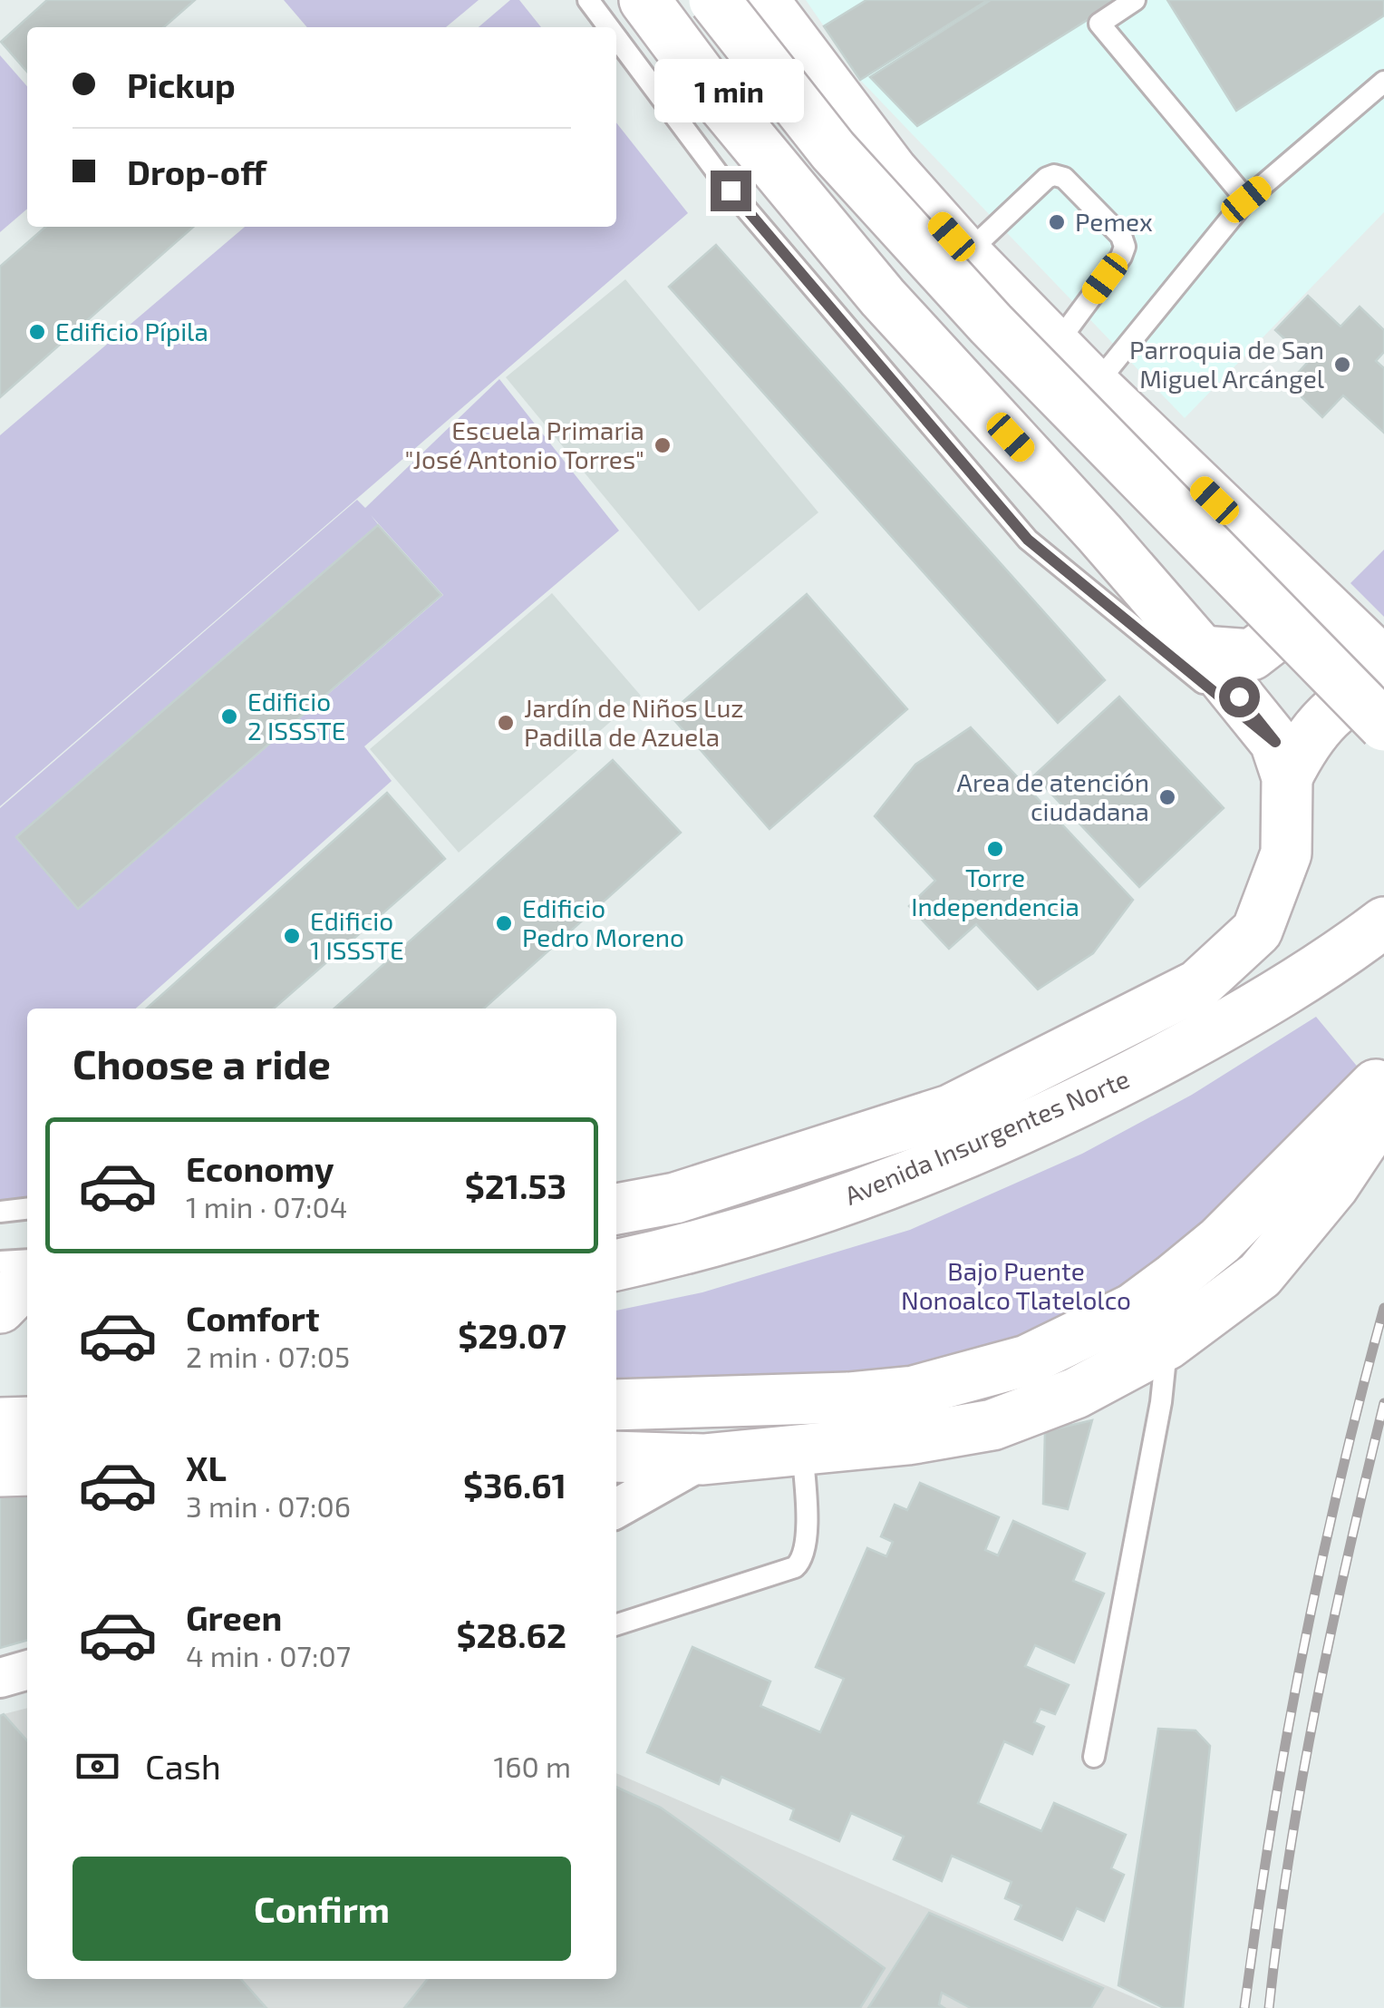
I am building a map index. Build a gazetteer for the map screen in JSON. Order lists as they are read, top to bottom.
{
  "streets": {
    "street": ["Avenida Insurgentes Norte"]
  },
  "parks": ["Bajo Puente Nonoalco Tlatelolco"],
  "places": [
    "Pemex",
    "Edificio Pípila",
    "Parroquia de San Miguel Arcángel",
    "Escuela Primaria \"José Antonio Torres\"",
    "Edificio 2 ISSSTE",
    "Jardín de Niños Luz Padilla de Azuela",
    "Area de atención ciudadana",
    "Torre Independencia",
    "Edificio Pedro Moreno",
    "Edificio 1 ISSSTE"
  ],
  "page": {
    "banner": ["Pickup", "Drop-off"],
    "bubble": "1 min",
    "heading": "Choose a ride",
    "list": [
      {
        "name": "Economy",
        "note": "1 min · 07:04",
        "value": "$21.53"
      },
      {
        "name": "Comfort",
        "note": "2 min · 07:05",
        "value": "$29.07"
      },
      {
        "name": "XL",
        "note": "3 min · 07:06",
        "value": "$36.61"
      },
      {
        "name": "Green",
        "note": "4 min · 07:07",
        "value": "$28.62"
      }
    ],
    "pay": ["Cash", "160 m"],
    "buttons": "Confirm"
  }
}
